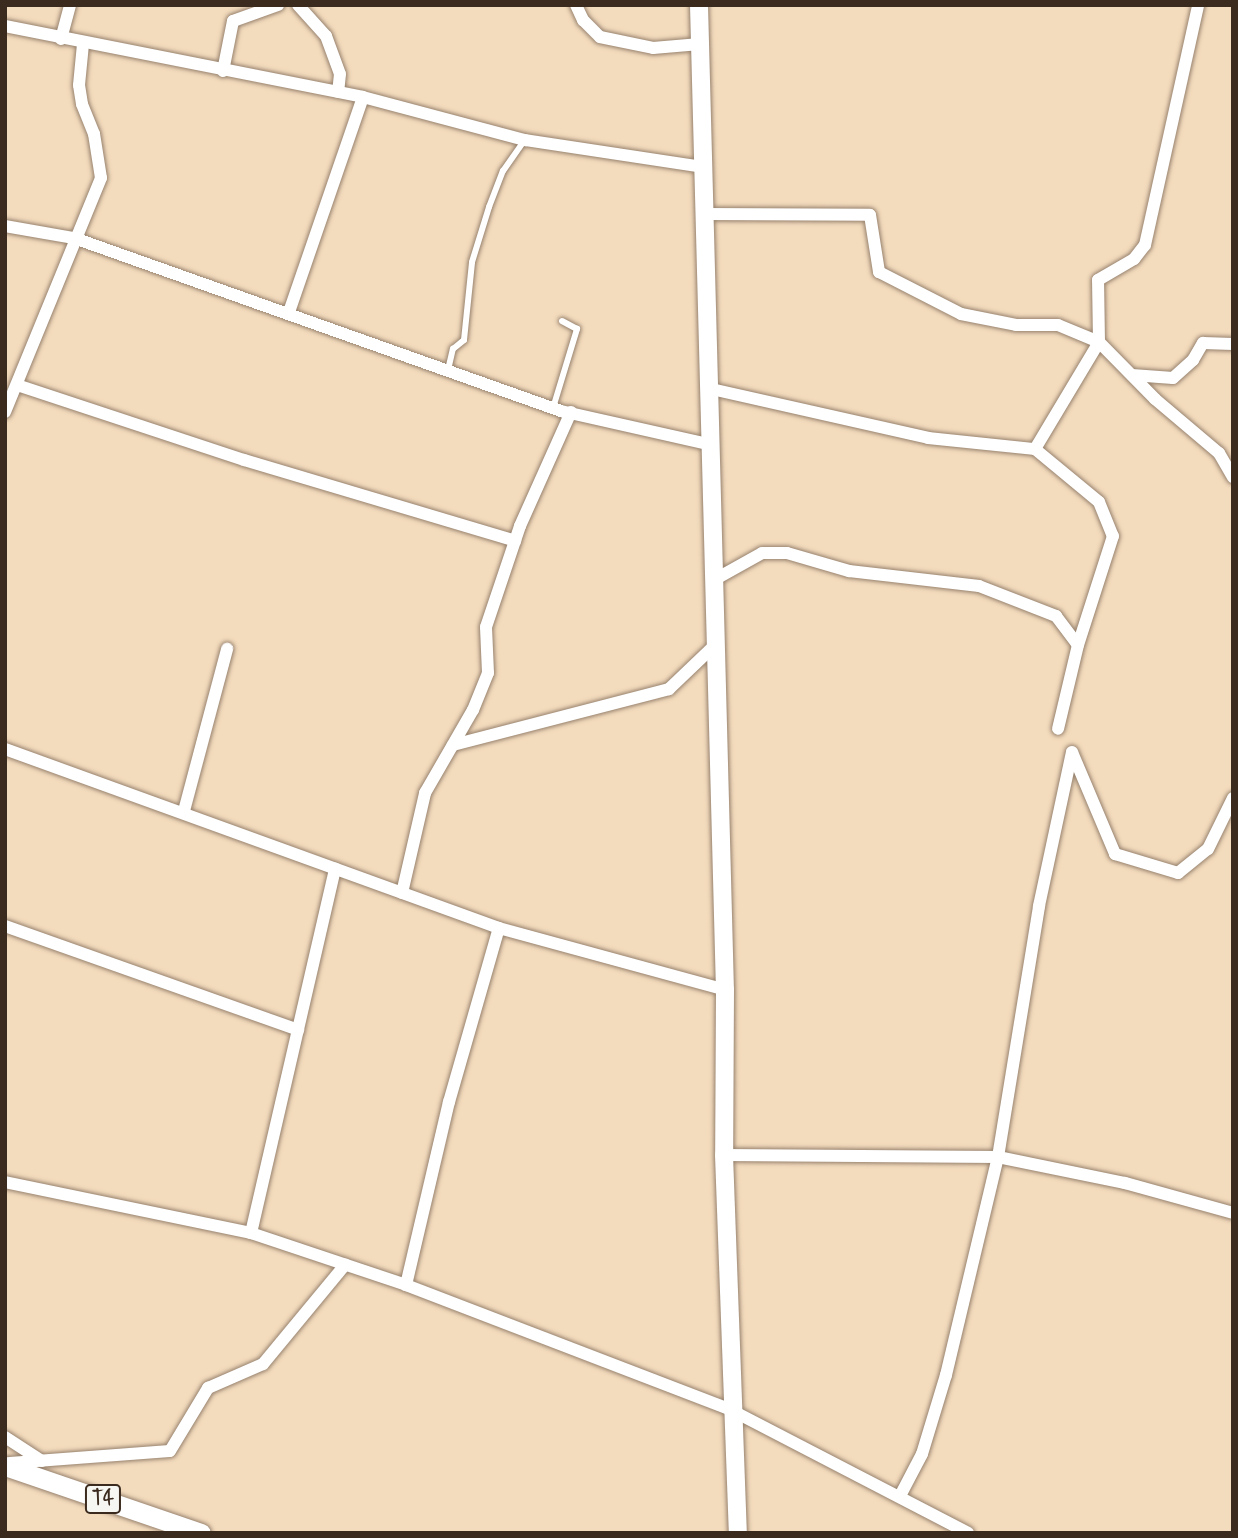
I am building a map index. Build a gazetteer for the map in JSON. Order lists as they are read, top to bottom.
{
  "streets": {
    "highway": ["T4"]
  }
}
